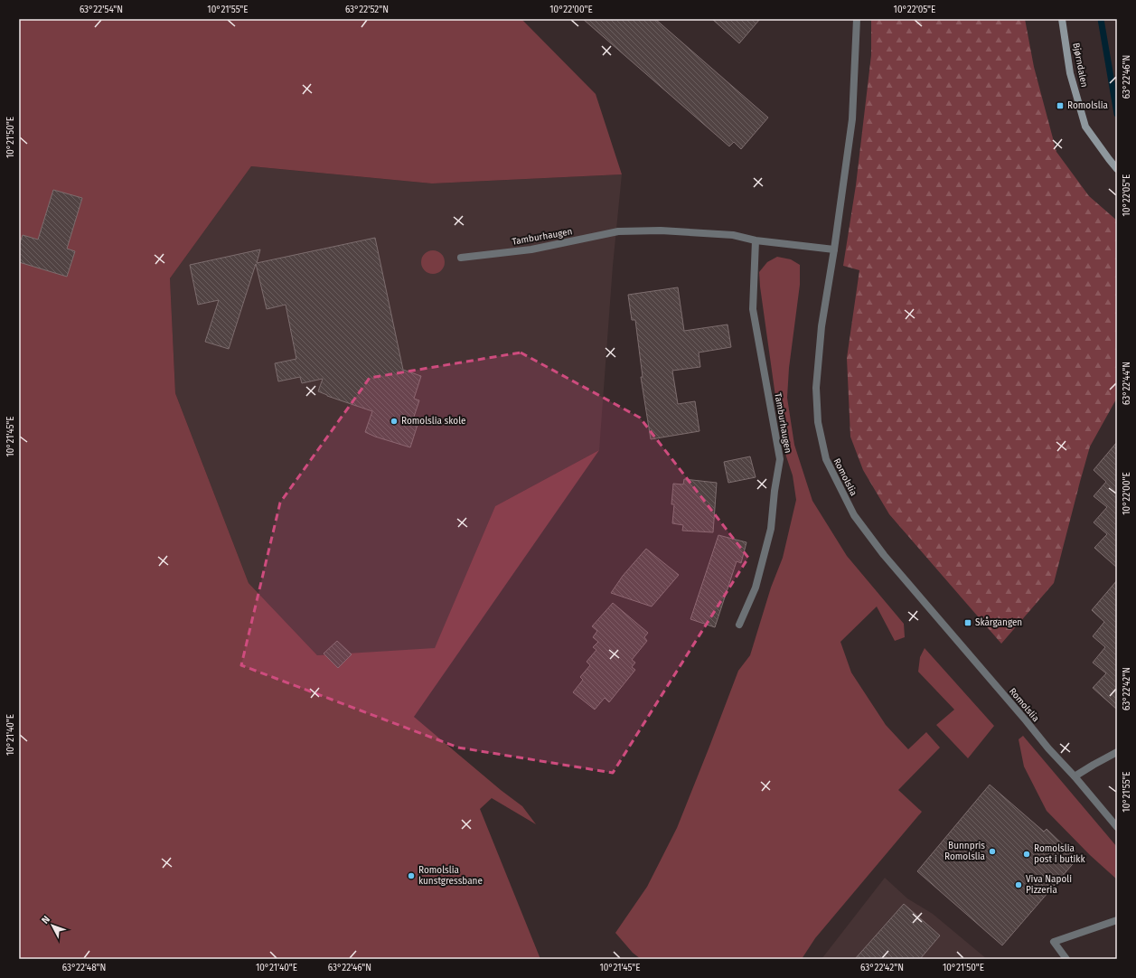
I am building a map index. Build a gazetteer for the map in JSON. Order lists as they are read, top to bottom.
{
  "streets": {
    "main road": ["Bjørndalen"],
    "street": ["Tamburhaugen", "Romolslia"]
  },
  "crossings": [
    ["Tamburhaugen", "Romolslia"]
  ],
  "places": {
    "transit": ["Romolslia", "Skårgangen"],
    "other": [
      "Romolslia skole",
      "Bunnpris Romolslia",
      "Romolslia post i butikk",
      "Romolslia kunstgressbane",
      "Viva Napoli Pizzeria"
    ]
  },
  "north": "top left",
  "coordinates": [
    "63°22'54\"N",
    "10°21'55\"E",
    "63°22'52\"N",
    "10°22'00\"E",
    "10°22'05\"E",
    "63°22'46\"N",
    "10°21'50\"E",
    "63°22'44\"N",
    "10°21'45\"E",
    "63°22'42\"N",
    "10°21'40\"E",
    "63°22'48\"N"
  ]
}
